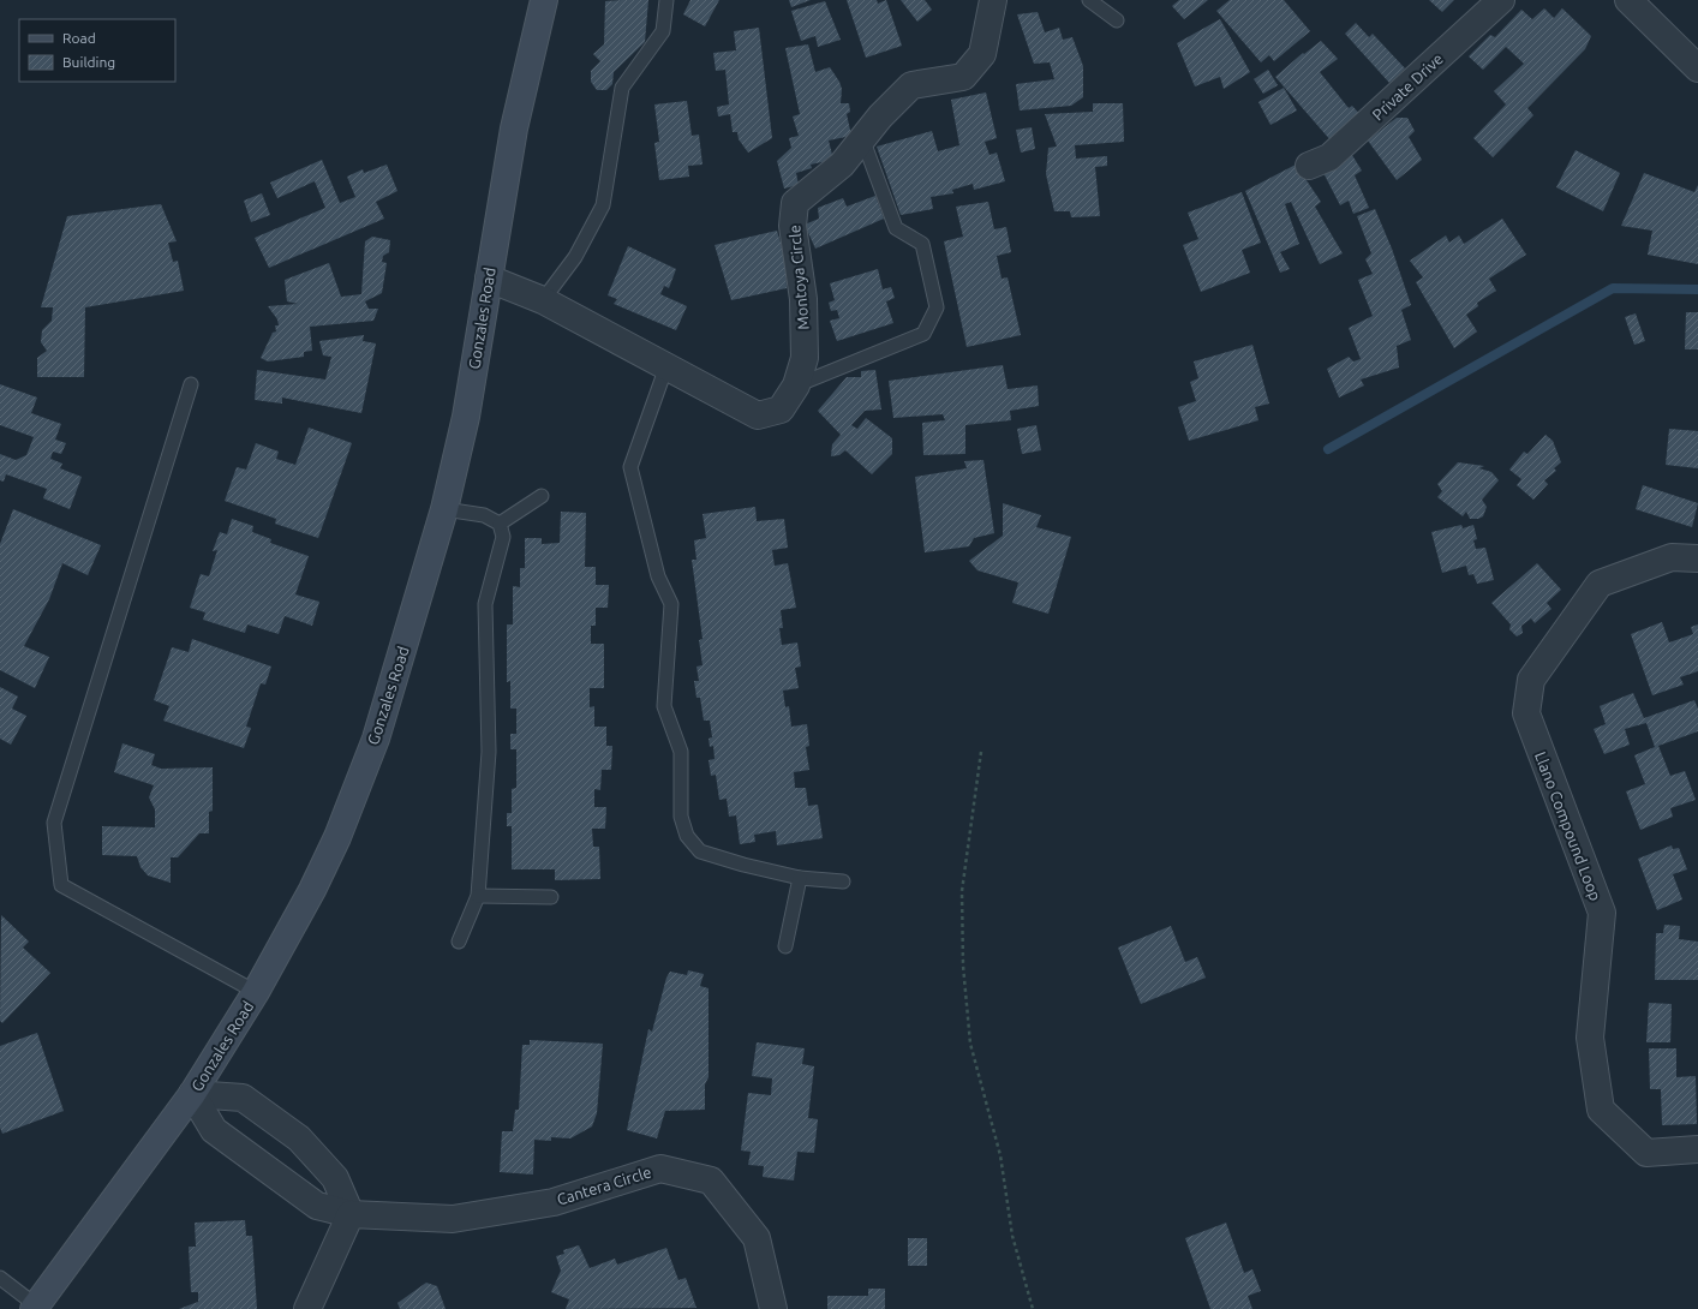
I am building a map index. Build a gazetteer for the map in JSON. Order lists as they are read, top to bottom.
{
  "streets": {
    "street": [
      "Private Drive",
      "Montoya Circle",
      "Gonzales Road",
      "Llano Compound Loop",
      "Cantera Circle"
    ]
  },
  "crossings": [
    ["Montoya Circle", "Gonzales Road"],
    ["Gonzales Road", "Cantera Circle"]
  ],
  "legend": ["Road", "Building"]
}
